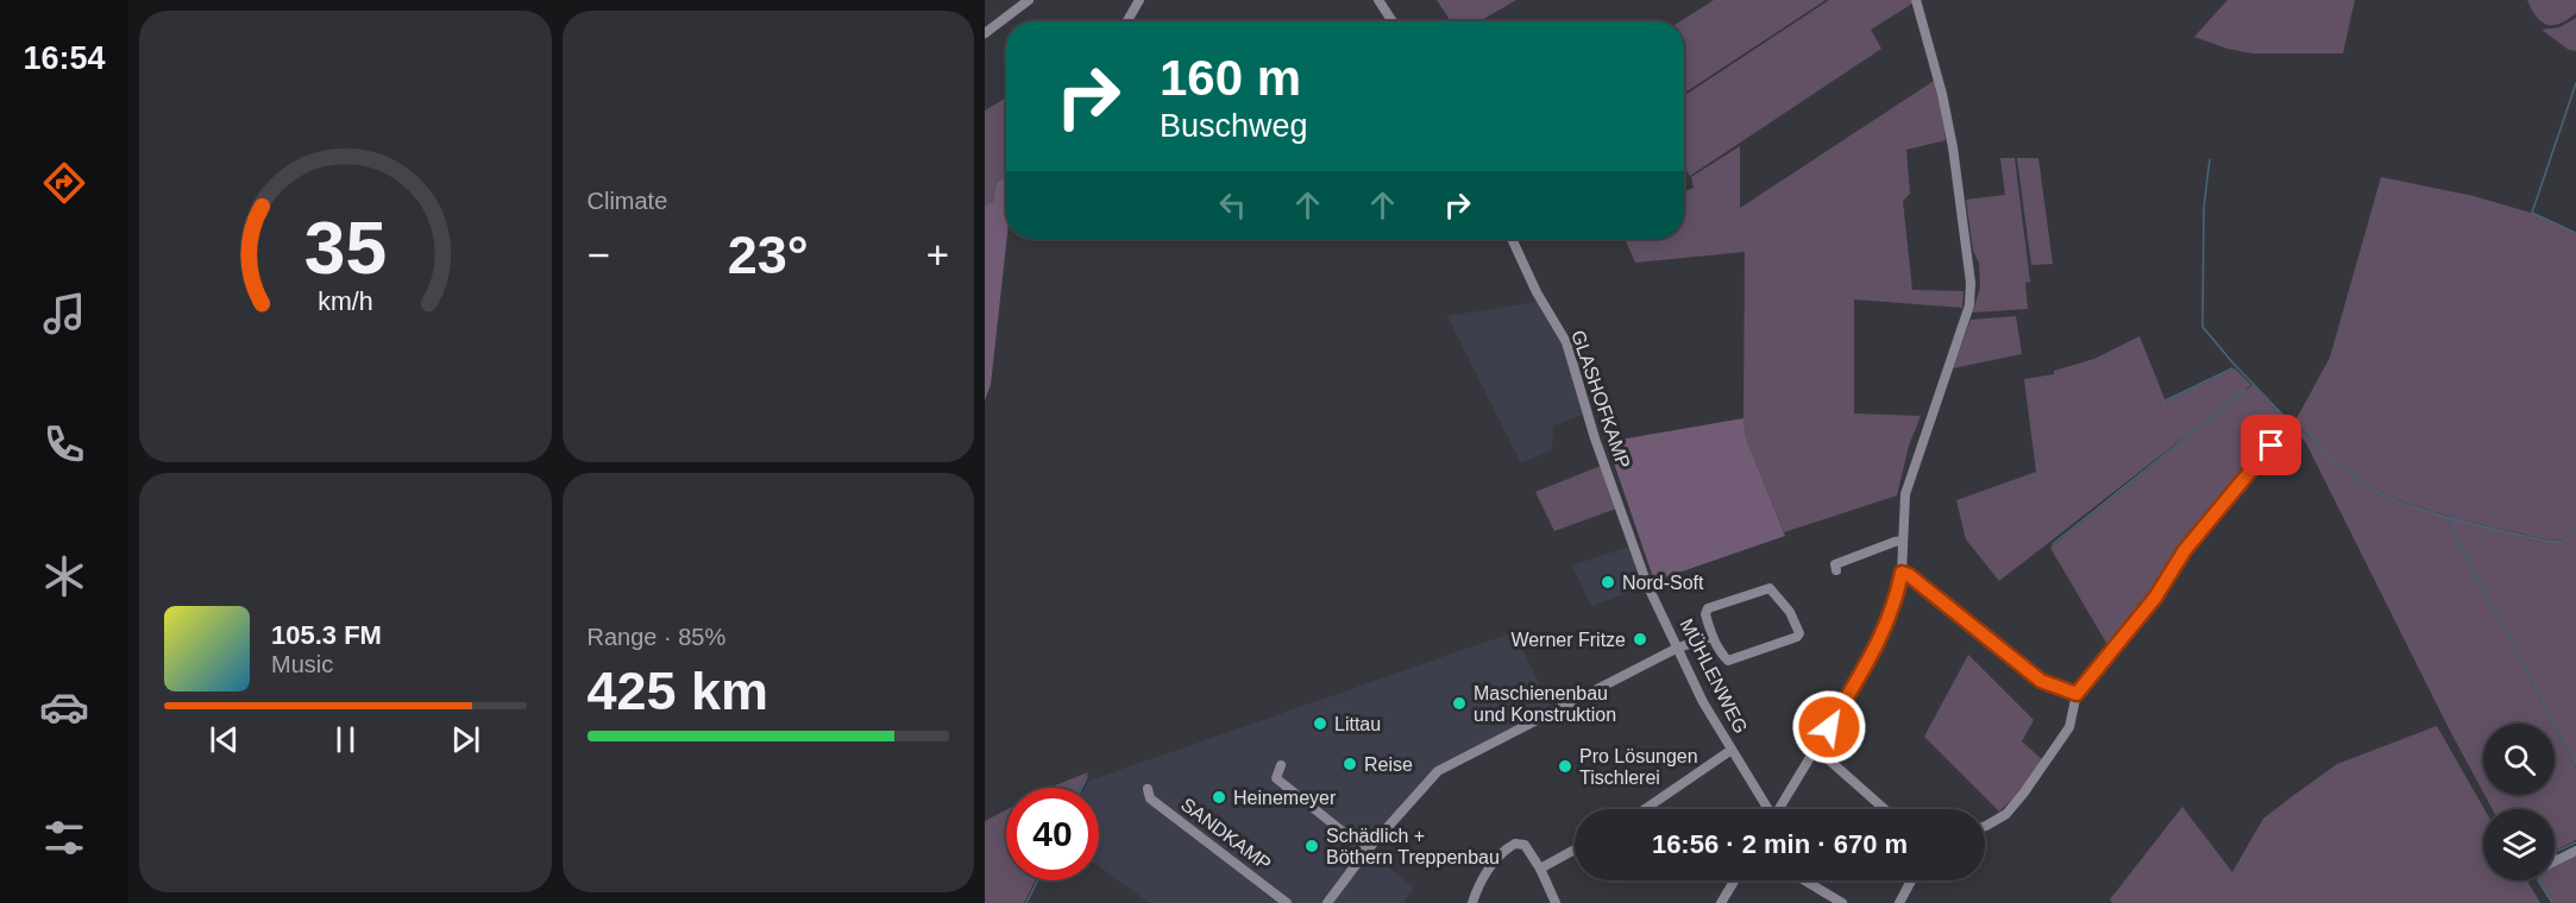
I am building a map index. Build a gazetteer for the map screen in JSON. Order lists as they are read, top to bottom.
{
  "streets": {
    "street": ["GLASHOFKAMP", "MÜHLENWEG", "SANDKAMP"]
  },
  "crossings": [
    ["GLASHOFKAMP", "MÜHLENWEG"]
  ],
  "places": [
    "Nord-Soft",
    "Werner Fritze",
    "Maschienenbau und Konstruktion",
    "Littau",
    "Reise",
    "Pro Lösungen Tischlerei",
    "Heinemeyer",
    "Schädlich + Böthern Treppenbau"
  ],
  "page": {
    "tabs": "16:54",
    "tile": [
      "Climate",
      ["Range · 85%", "425 km"]
    ],
    "turn": ["160 m", "Buschweg"],
    "heat": ["−", "23°", "+"],
    "song": ["105.3 FM", "Music"],
    "limit": "40",
    "trip": "16:56 · 2 min · 670 m",
    "gauge": ["35", "km/h"]
  }
}
